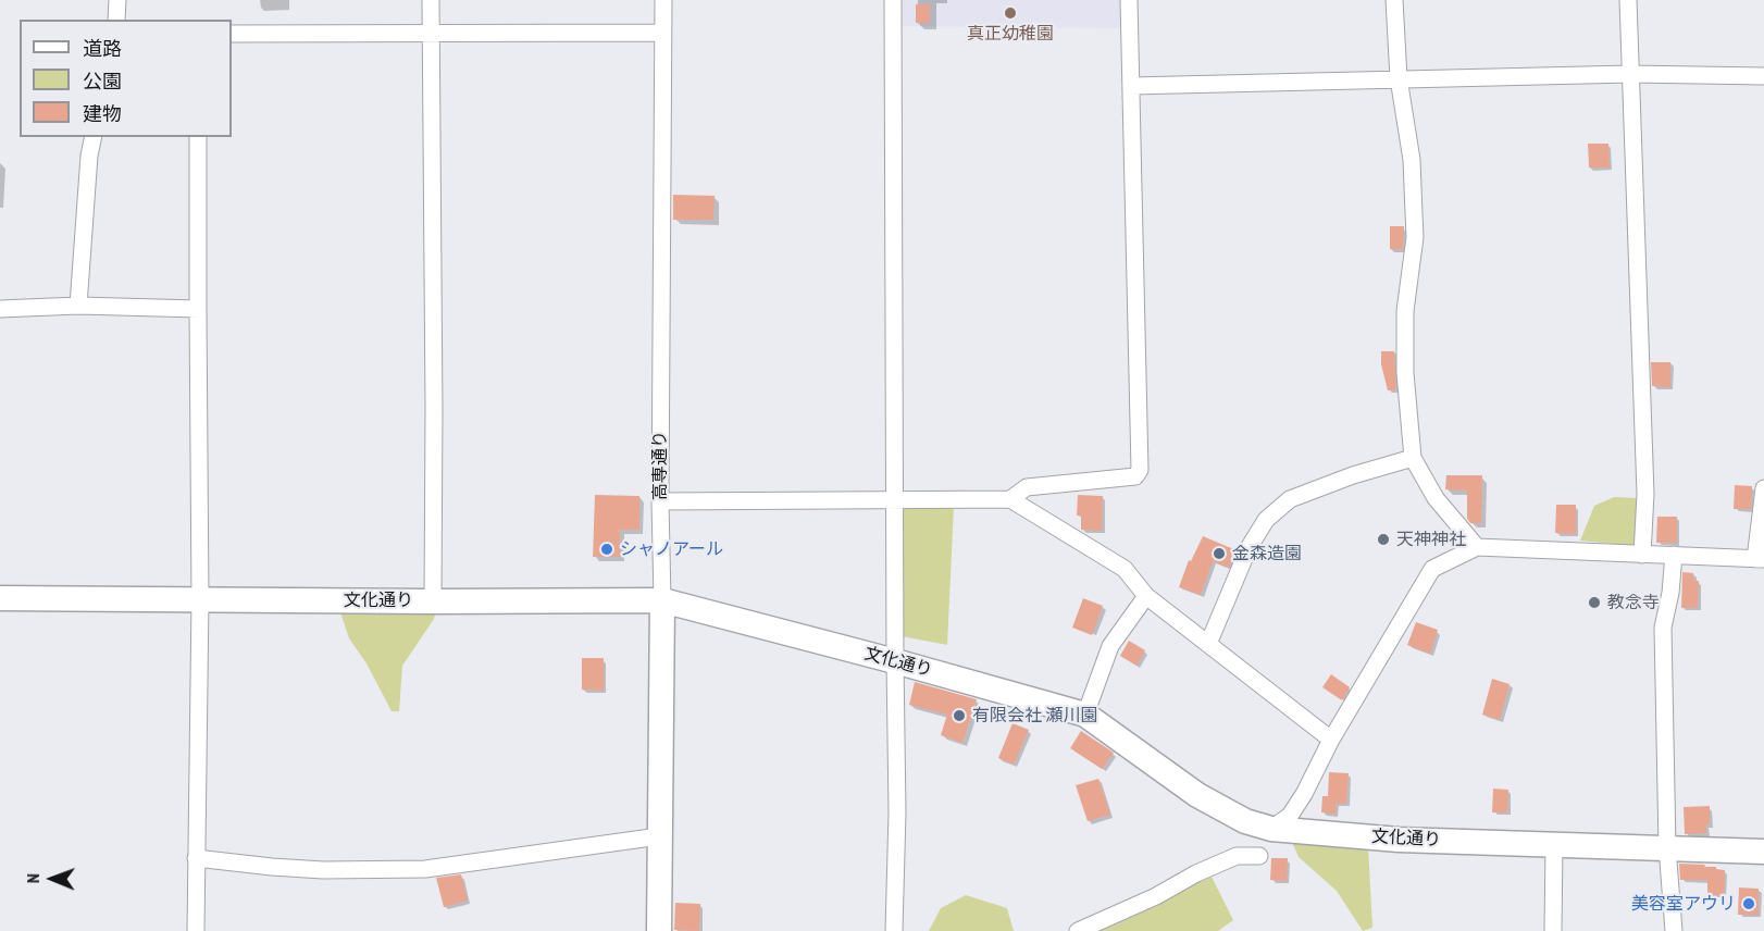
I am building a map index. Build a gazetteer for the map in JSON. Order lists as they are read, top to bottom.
{
  "streets": {
    "street": ["高専通り", "文化通り"]
  },
  "crossings": [
    ["高専通り", "文化通り"]
  ],
  "places": [
    "真正幼稚園",
    "天神神社",
    "シャノアール",
    "金森造園",
    "教念寺",
    "有限会社 瀬川園",
    "美容室アウリ"
  ],
  "legend": ["道路", "公園", "建物"],
  "north": "left"
}
